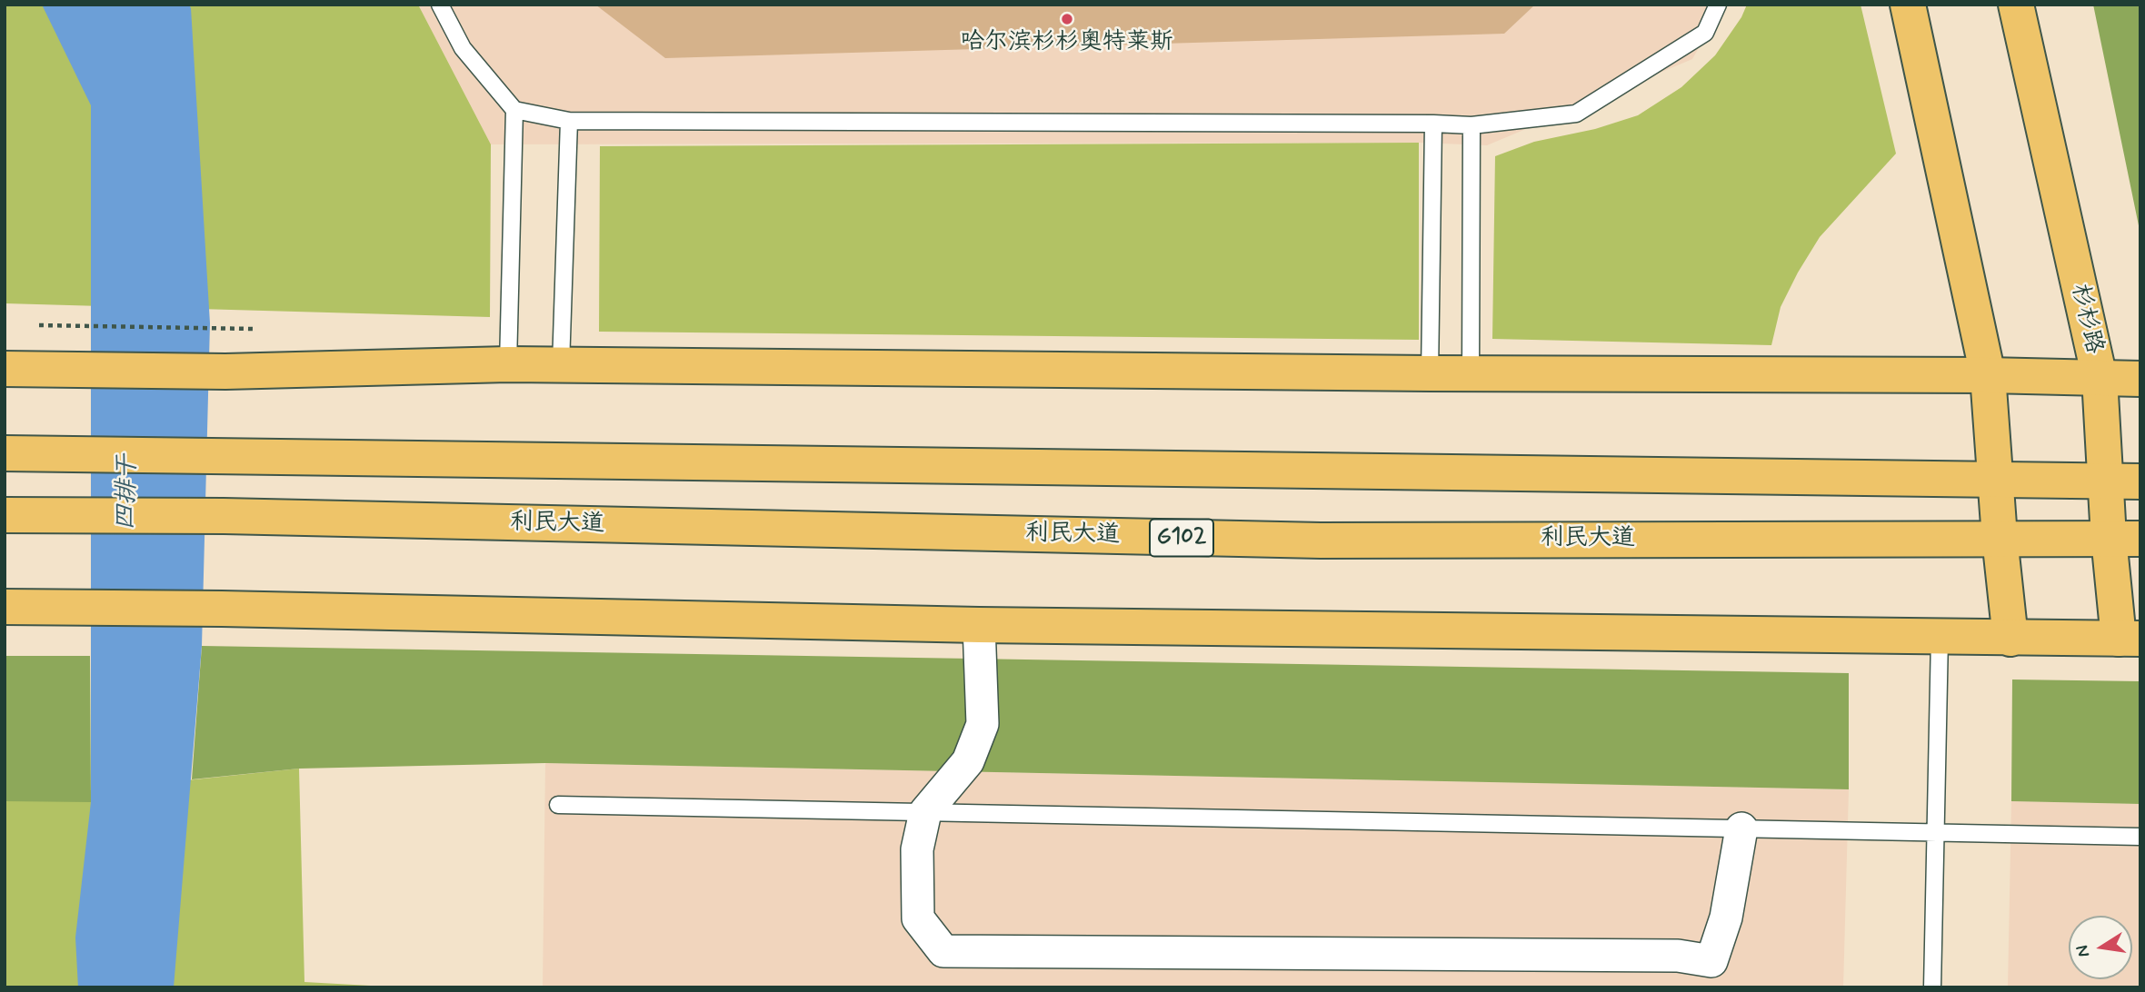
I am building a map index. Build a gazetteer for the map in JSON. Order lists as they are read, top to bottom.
{
  "streets": {
    "main road": ["杉杉路", "利民大道", "G102"]
  },
  "crossings": [
    ["杉杉路", "利民大道"]
  ],
  "water": ["四排干"],
  "places": ["哈尔滨杉杉奥特莱斯"],
  "north": "left"
}
